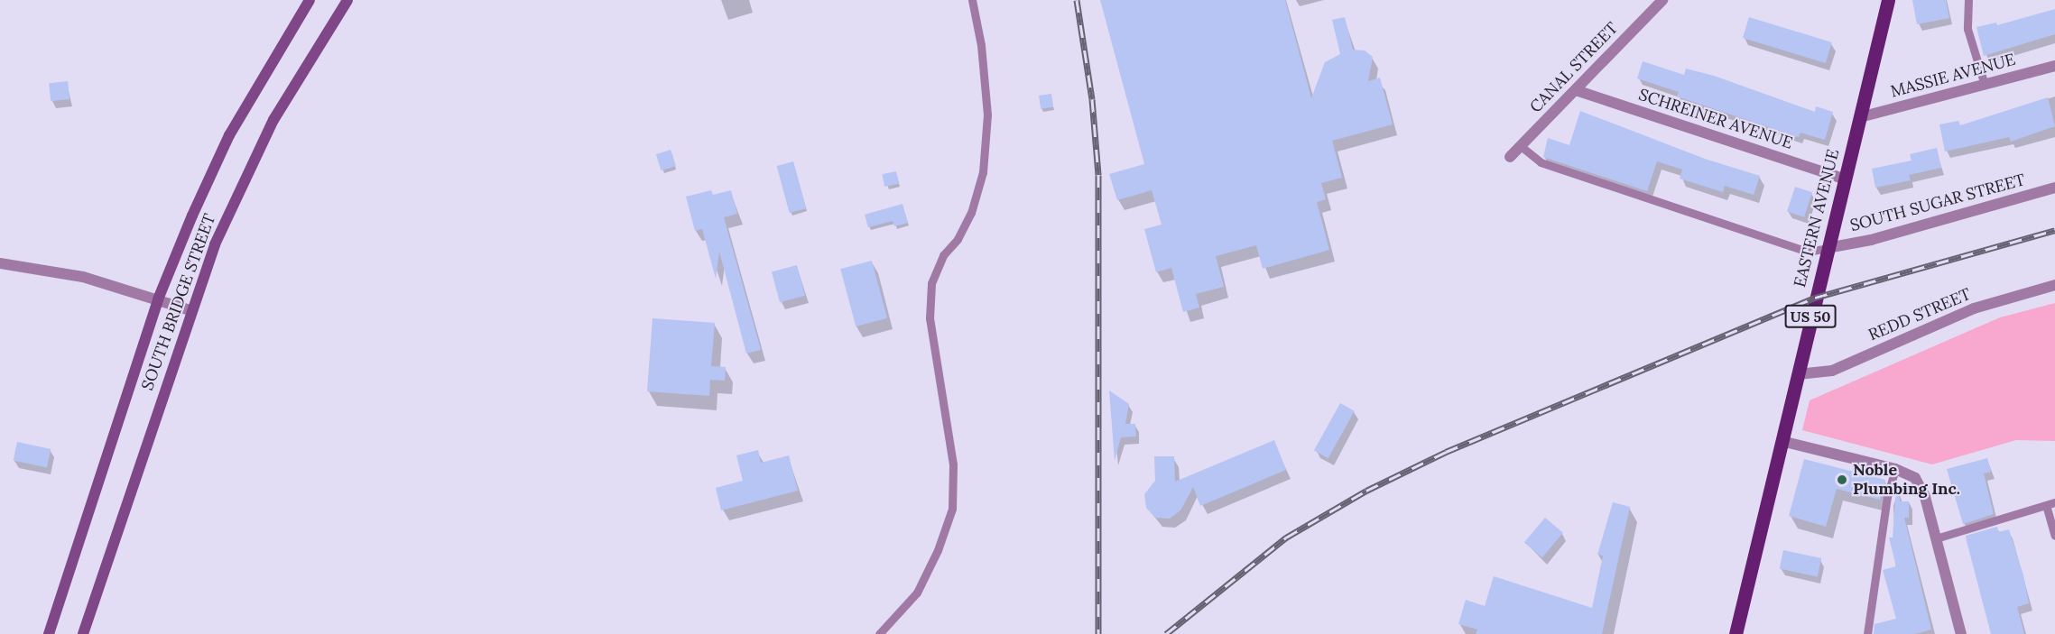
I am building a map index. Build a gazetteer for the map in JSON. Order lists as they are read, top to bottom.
{
  "streets": {
    "main road": ["EASTERN AVENUE", "SOUTH BRIDGE STREET", "US 50"],
    "street": [
      "CANAL STREET",
      "MASSIE AVENUE",
      "SCHREINER AVENUE",
      "SOUTH SUGAR STREET",
      "REDD STREET"
    ]
  },
  "crossings": [
    ["CANAL STREET", "SCHREINER AVENUE"],
    ["MASSIE AVENUE", "EASTERN AVENUE"],
    ["SCHREINER AVENUE", "EASTERN AVENUE"],
    ["SOUTH SUGAR STREET", "EASTERN AVENUE"],
    ["EASTERN AVENUE", "REDD STREET"]
  ],
  "places": ["Noble Plumbing Inc."]
}
